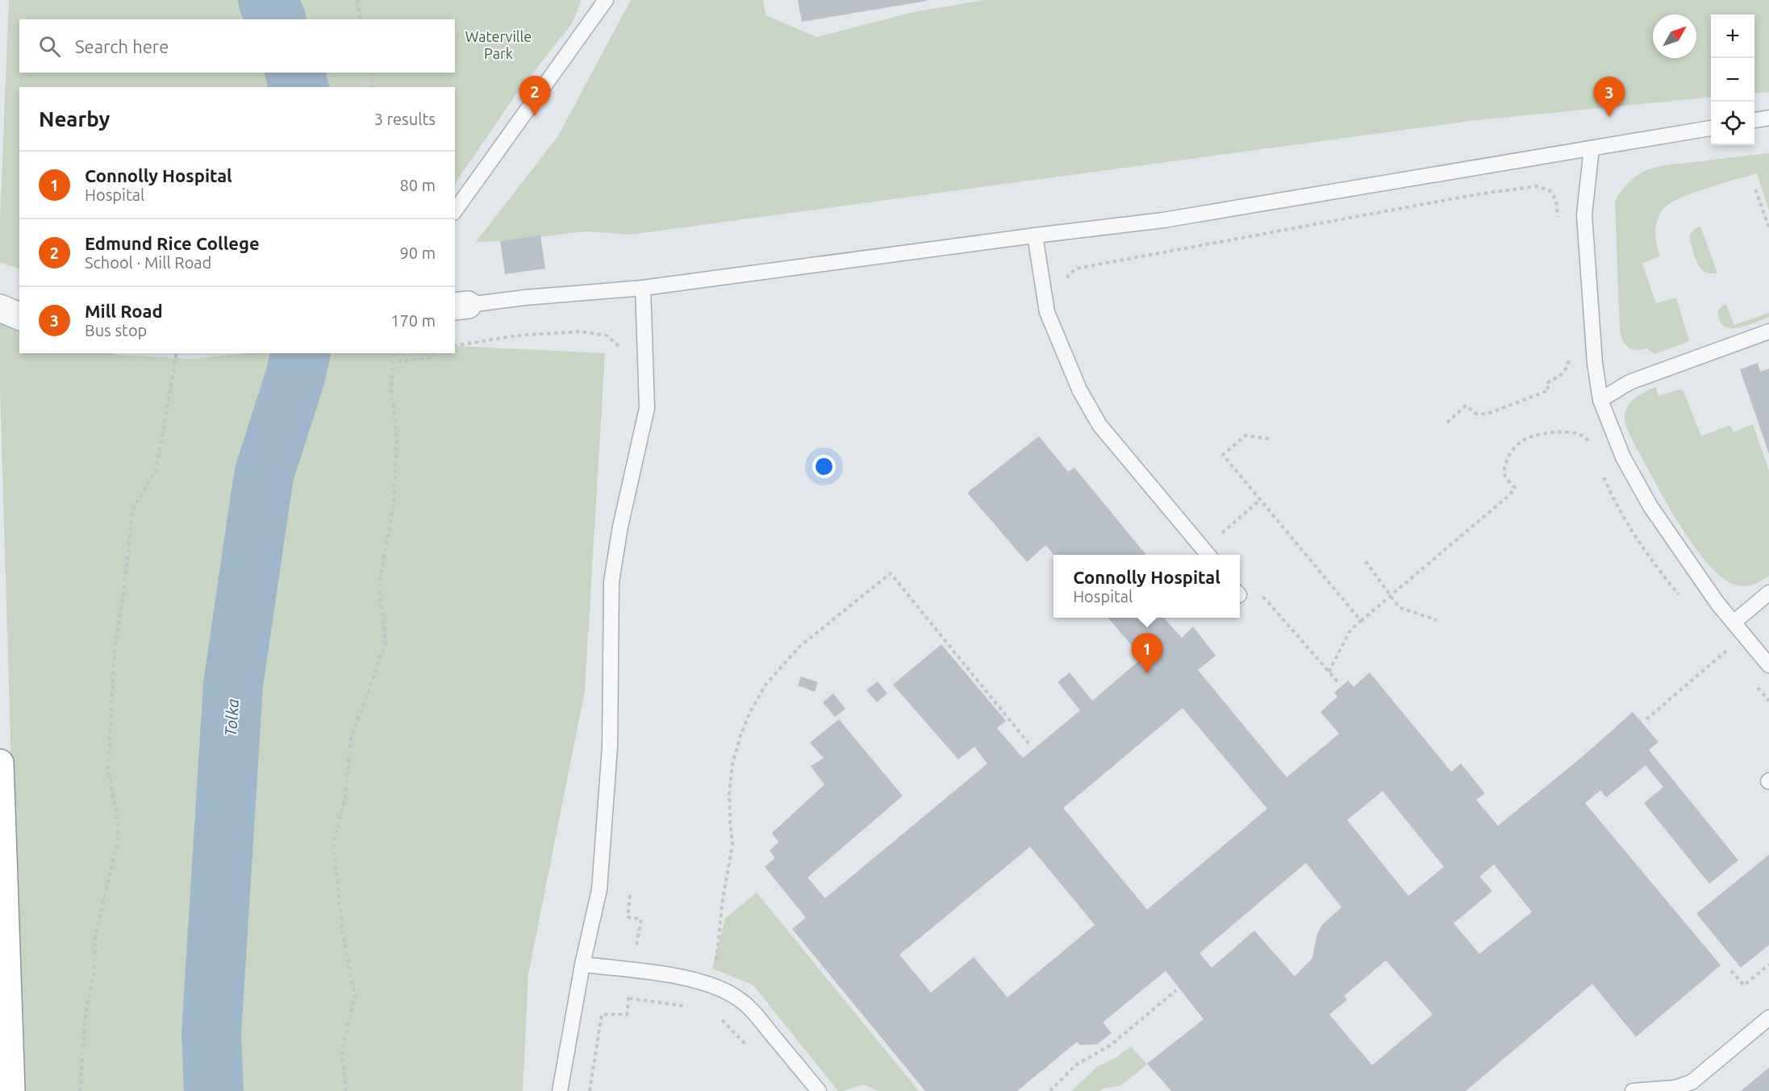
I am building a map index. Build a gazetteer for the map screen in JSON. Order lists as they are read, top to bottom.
{
  "water": ["Tolka"],
  "parks": ["Waterville Park"],
  "north": "top right",
  "page": {
    "map_buttons": ["+", "−"],
    "search": "Search here",
    "pins": ["2", "3", "1"],
    "heading": ["Nearby", "3 results"],
    "list": [
      {
        "mark": "1",
        "name": "Connolly Hospital",
        "note": "Hospital",
        "value": "80 m"
      },
      {
        "mark": "2",
        "name": "Edmund Rice College",
        "note": "School · Mill Road",
        "value": "90 m"
      },
      {
        "mark": "3",
        "name": "Mill Road",
        "note": "Bus stop",
        "value": "170 m"
      }
    ],
    "popup": ["Connolly Hospital", "Hospital"]
  }
}
